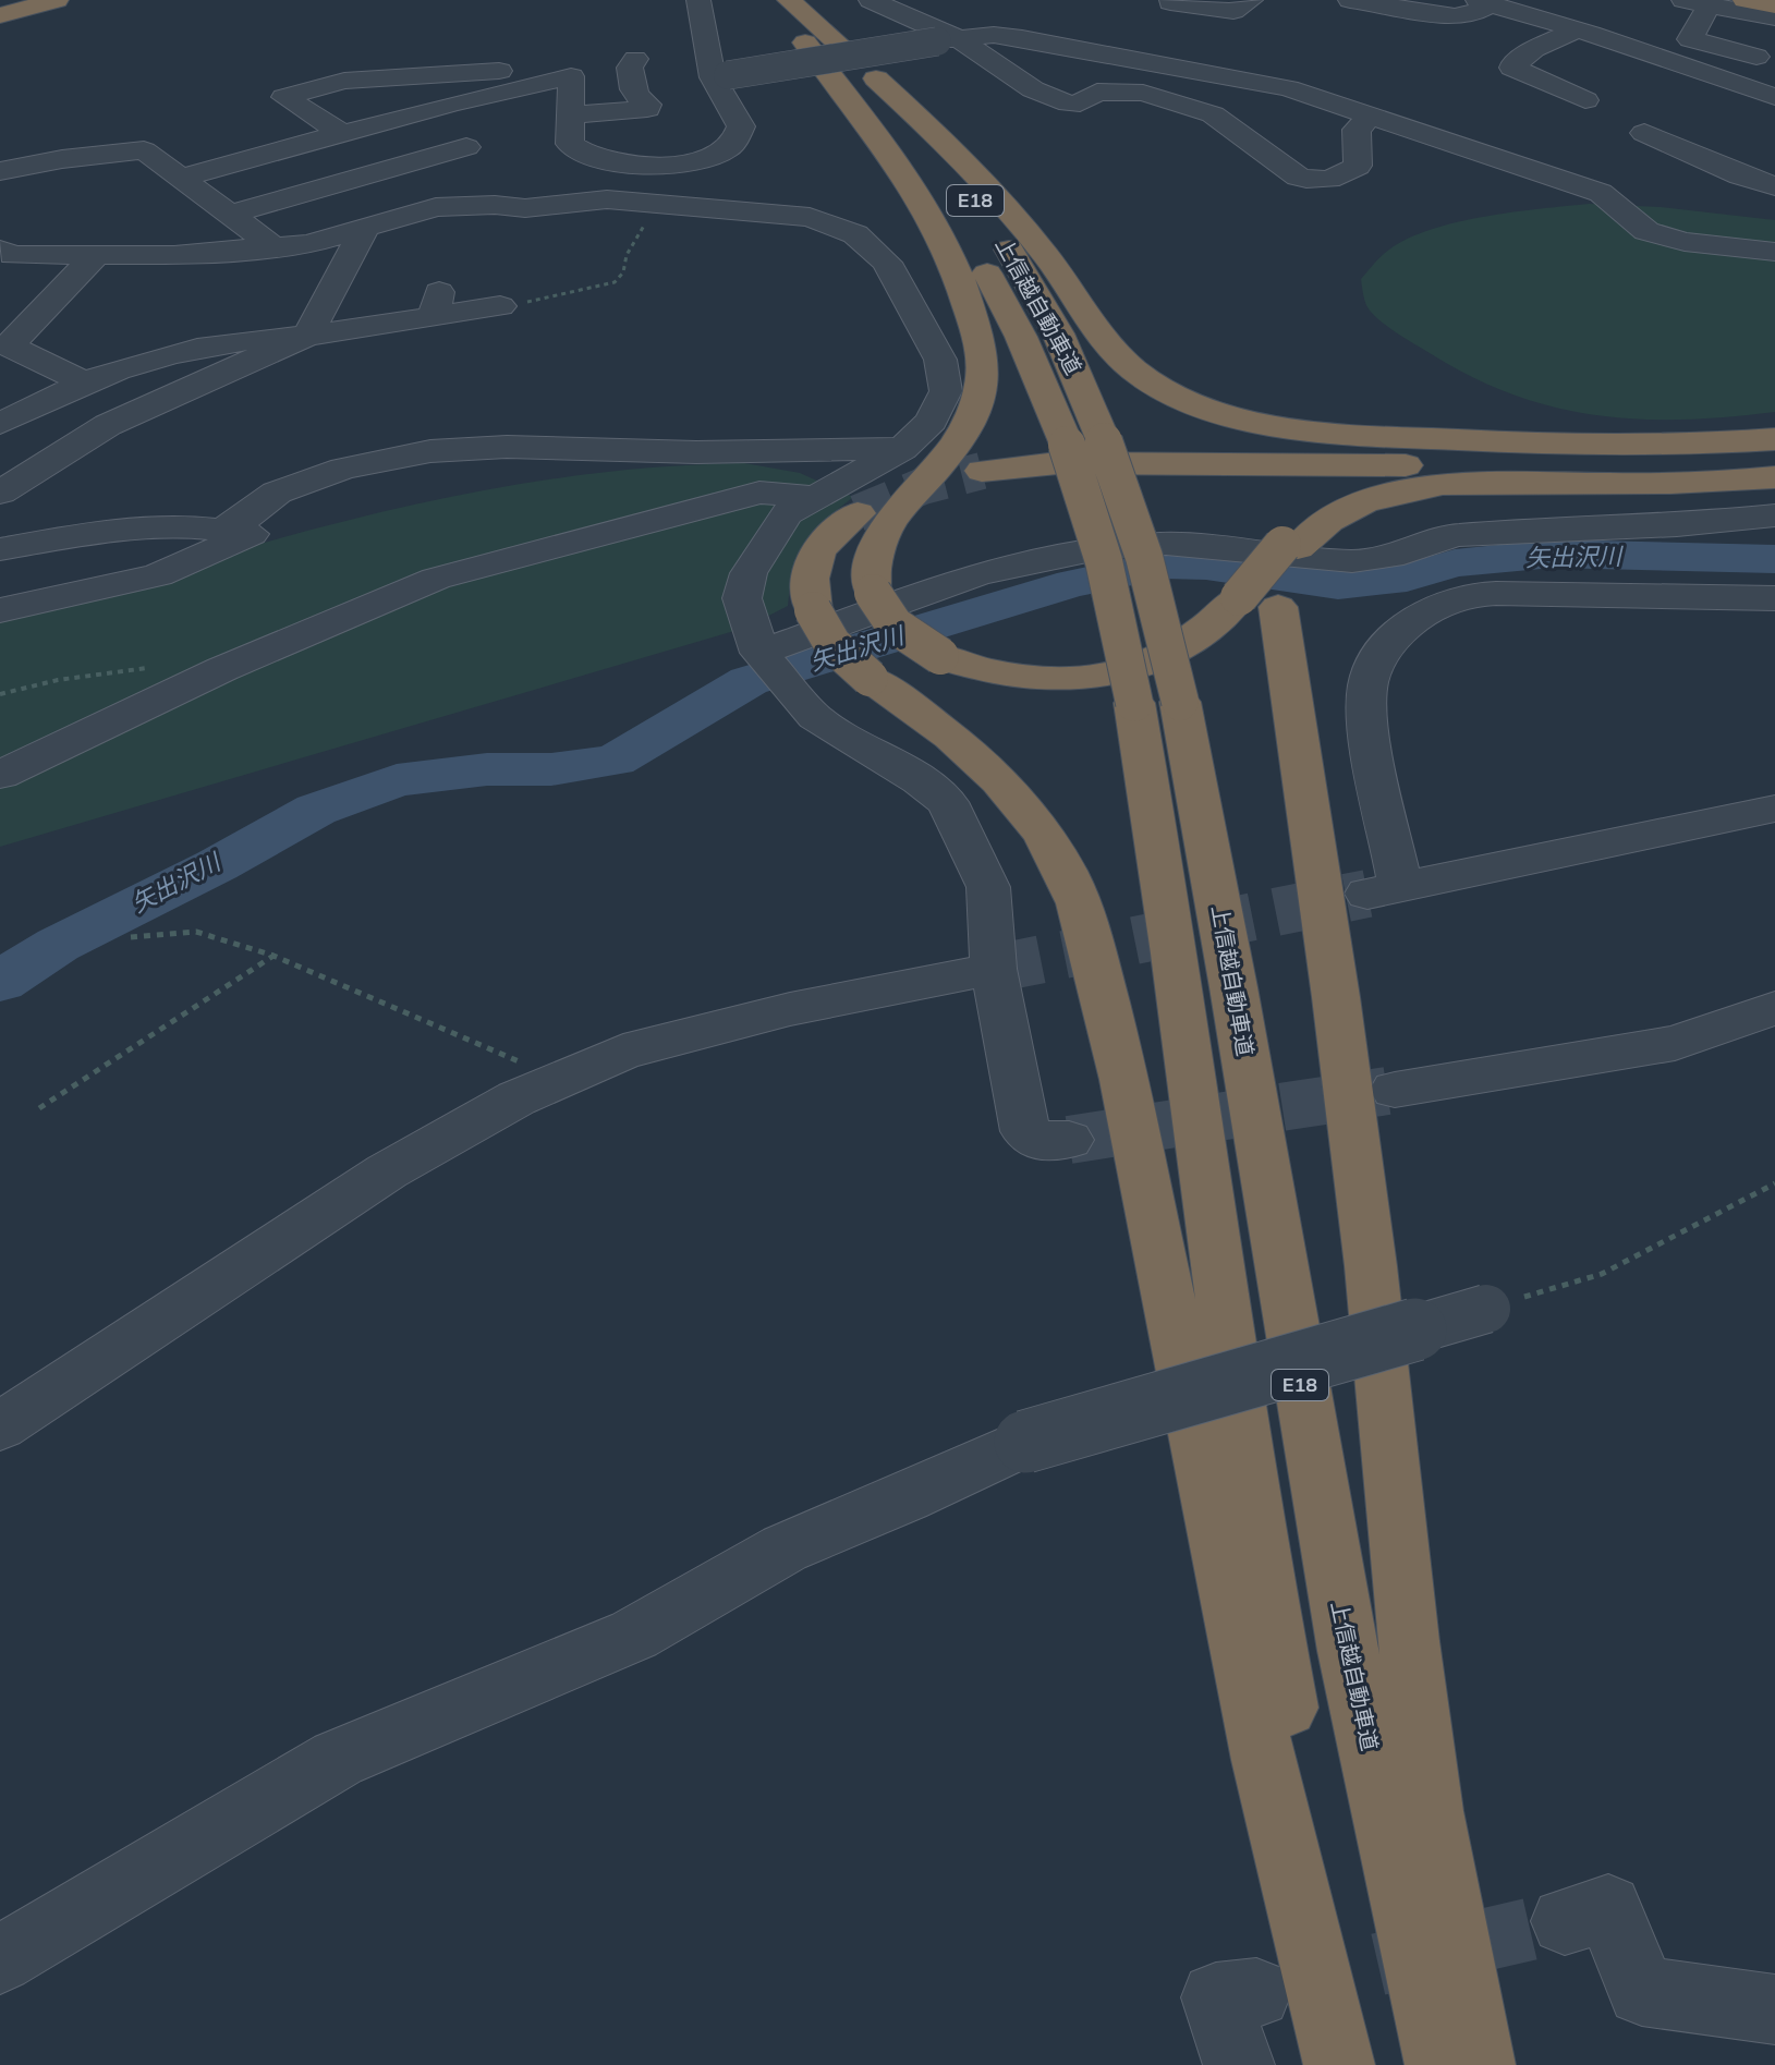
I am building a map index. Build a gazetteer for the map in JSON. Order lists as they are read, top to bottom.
{
  "streets": {
    "highway": ["E18", "上信越自動車道"]
  },
  "water": ["矢出沢川"]
}
